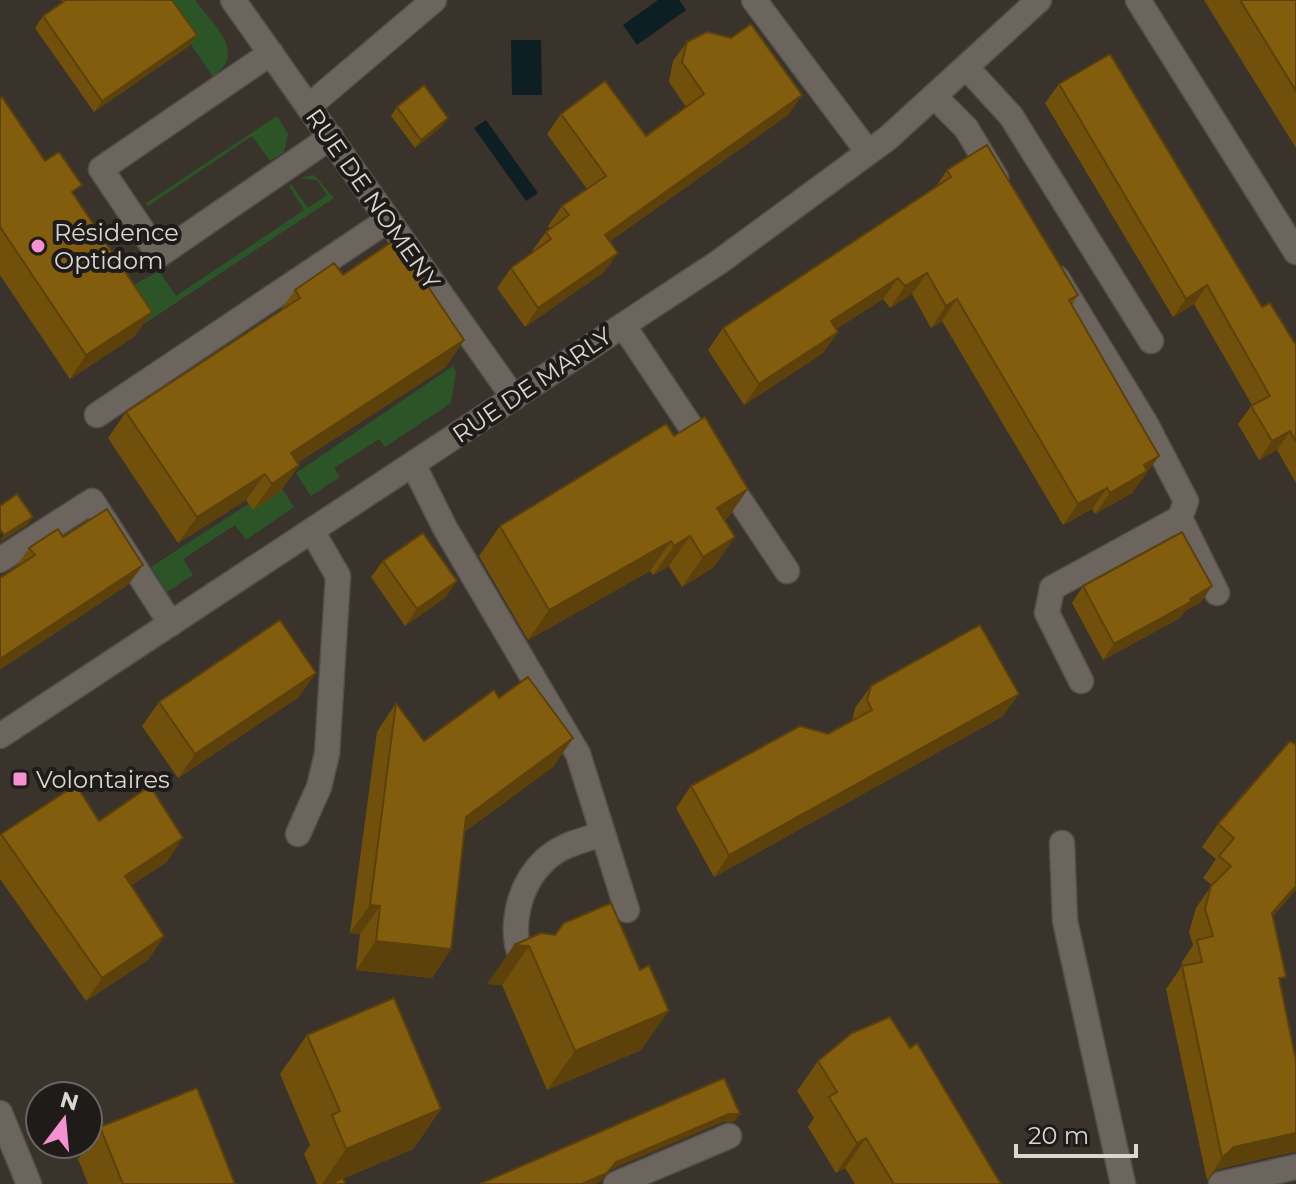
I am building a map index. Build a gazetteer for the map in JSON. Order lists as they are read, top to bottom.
{
  "streets": {
    "street": ["RUE DE NOMENY", "RUE DE MARLY"]
  },
  "crossings": [
    ["RUE DE NOMENY", "RUE DE MARLY"]
  ],
  "places": {
    "other": ["Résidence Optidom"],
    "transit": ["Volontaires"]
  },
  "scale_bar": "20 m",
  "north": "top"
}
